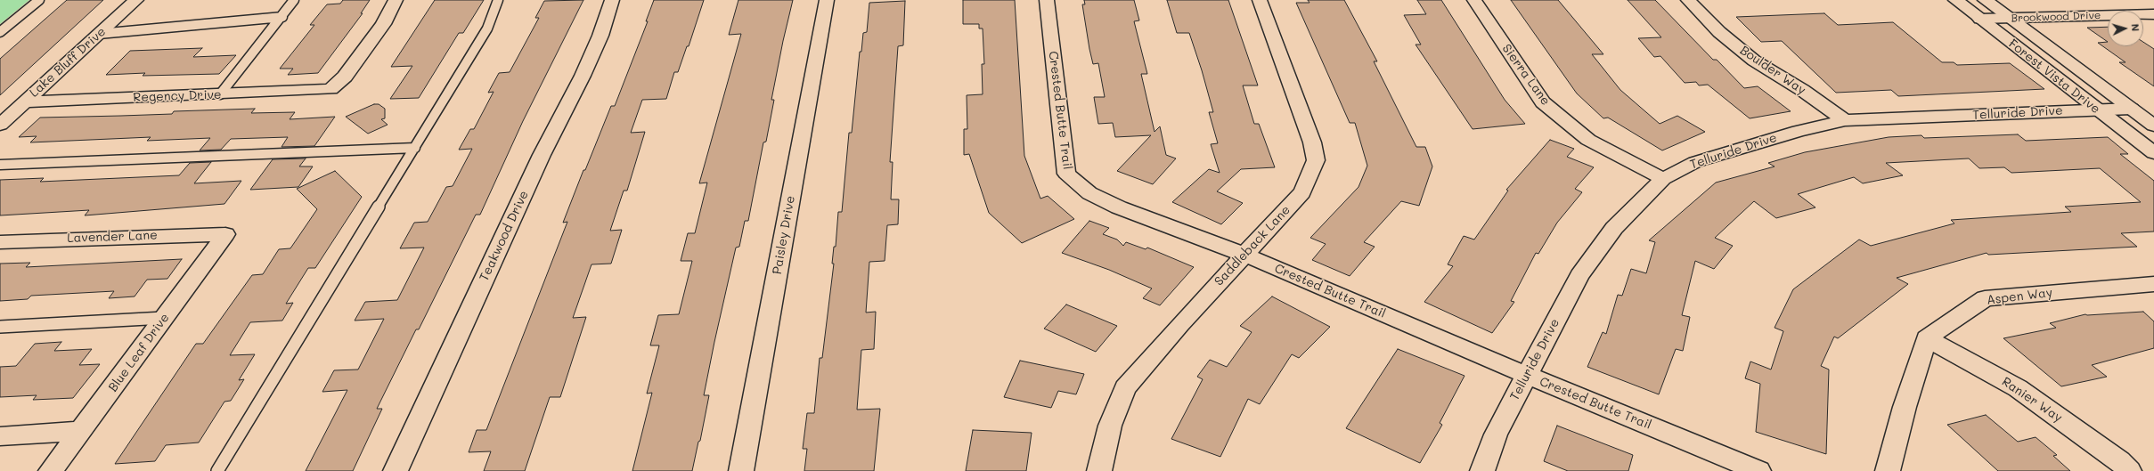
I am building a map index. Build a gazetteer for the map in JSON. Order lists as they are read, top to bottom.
{
  "streets": {
    "street": [
      "Brookwood Drive",
      "Lake Bluff Drive",
      "Boulder Way",
      "Sierra Lane",
      "Forest Vista Drive",
      "Regency Drive",
      "Crested Butte Trail",
      "Telluride Drive",
      "Paisley Drive",
      "Teakwood Drive",
      "Lavender Lane",
      "Saddleback Lane",
      "Aspen Way",
      "Blue Leaf Drive",
      "Ranier Way"
    ]
  },
  "crossings": [
    ["Brookwood Drive", "Forest Vista Drive"],
    ["Lake Bluff Drive", "Regency Drive"],
    ["Boulder Way", "Telluride Drive"],
    ["Sierra Lane", "Telluride Drive"],
    ["Forest Vista Drive", "Telluride Drive"],
    ["Crested Butte Trail", "Telluride Drive"],
    ["Crested Butte Trail", "Saddleback Lane"],
    ["Lavender Lane", "Blue Leaf Drive"],
    ["Aspen Way", "Ranier Way"]
  ],
  "north": "right"
}
